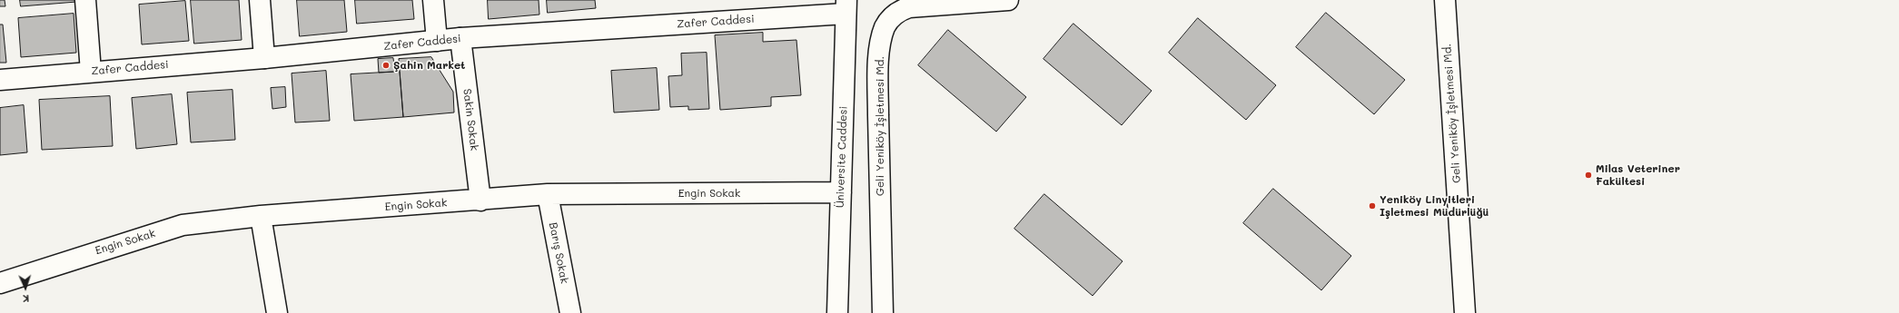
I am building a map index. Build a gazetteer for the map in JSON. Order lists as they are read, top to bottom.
{
  "streets": {
    "street": [
      "Zafer Caddesi",
      "Geli Yeniköy İşletmesi Md.",
      "Sakin Sokak",
      "Üniversite Caddesi",
      "Engin Sokak",
      "Barış Sokak"
    ]
  },
  "crossings": [
    ["Zafer Caddesi", "Sakin Sokak"],
    ["Zafer Caddesi", "Üniversite Caddesi"],
    ["Sakin Sokak", "Engin Sokak"],
    ["Üniversite Caddesi", "Engin Sokak"],
    ["Engin Sokak", "Barış Sokak"]
  ],
  "places": ["Şahin Market", "Milas Veteriner Fakültesi", "Yeniköy Linyitleri Işletmesi Müdürlüğü"],
  "north": "bottom"
}
